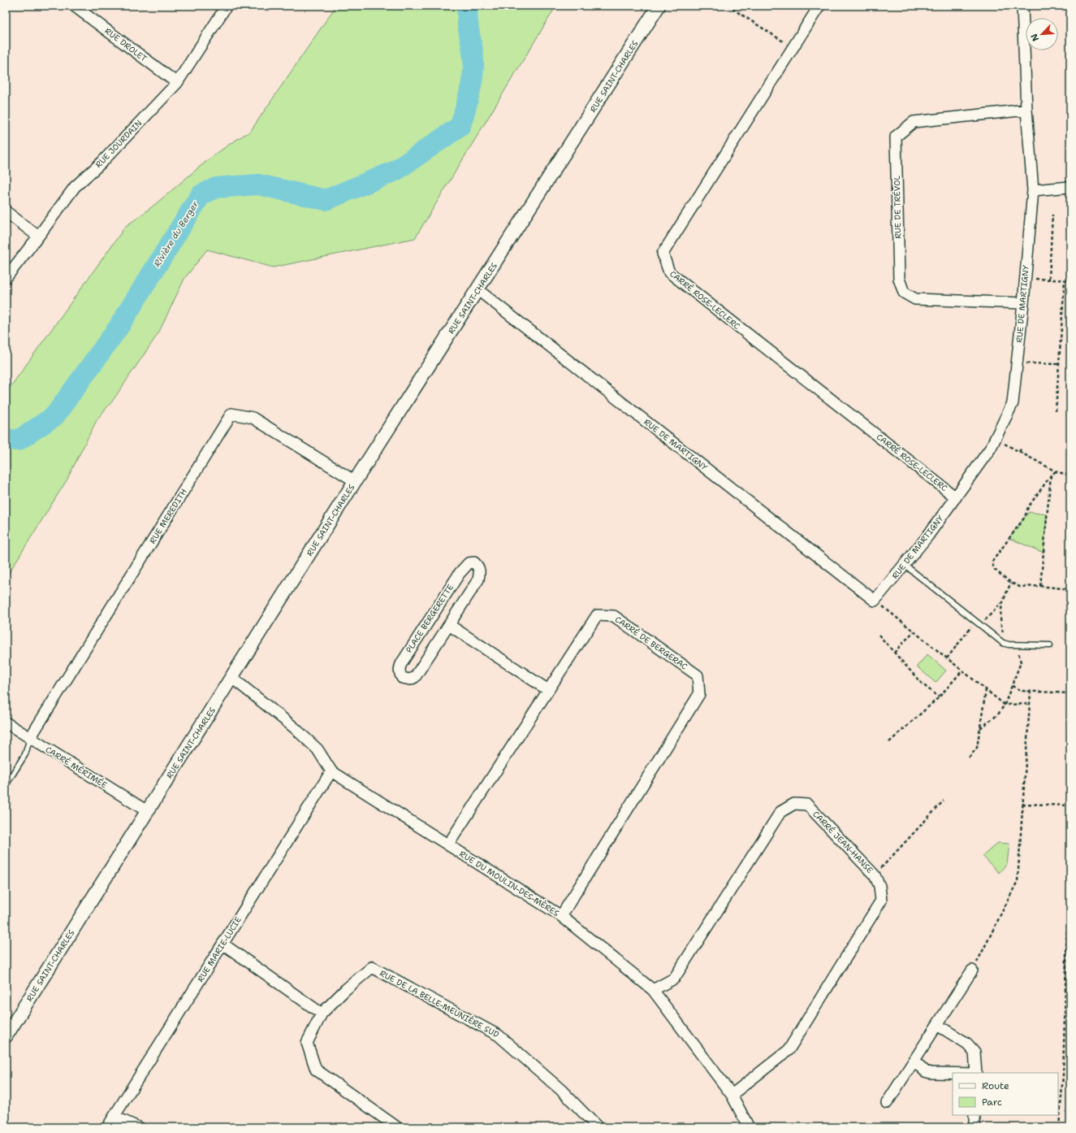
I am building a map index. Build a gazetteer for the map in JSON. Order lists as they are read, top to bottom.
{
  "streets": {
    "street": [
      "RUE DROLET",
      "RUE SAINT-CHARLES",
      "RUE JOURDAIN",
      "RUE DE TRÉVOL",
      "CARRÉ ROSE-LECLERC",
      "RUE DE MARTIGNY",
      "RUE MEREDITH",
      "PLACE BERGERETTE",
      "CARRÉ DE BERGERAC",
      "CARRÉ MÉRIMÉE",
      "CARRÉ JEAN-HANSE",
      "RUE DU MOULIN-DES-MÈRES",
      "RUE MARIE-LUCIE",
      "RUE DE LA BELLE-MEUNIÈRE SUD"
    ]
  },
  "crossings": [
    ["RUE DROLET", "RUE JOURDAIN"],
    ["RUE SAINT-CHARLES", "RUE DE MARTIGNY"],
    ["RUE SAINT-CHARLES", "RUE MEREDITH"],
    ["RUE SAINT-CHARLES", "CARRÉ MÉRIMÉE"],
    ["RUE SAINT-CHARLES", "RUE DU MOULIN-DES-MÈRES"],
    ["RUE DE TRÉVOL", "RUE DE MARTIGNY"],
    ["CARRÉ ROSE-LECLERC", "RUE DE MARTIGNY"],
    ["RUE MEREDITH", "CARRÉ MÉRIMÉE"],
    ["CARRÉ DE BERGERAC", "RUE DU MOULIN-DES-MÈRES"],
    ["CARRÉ JEAN-HANSE", "RUE DU MOULIN-DES-MÈRES"],
    ["RUE DU MOULIN-DES-MÈRES", "RUE MARIE-LUCIE"]
  ],
  "water": ["Rivière du Berger"],
  "legend": ["Route", "Parc"],
  "north": "bottom left"
}
